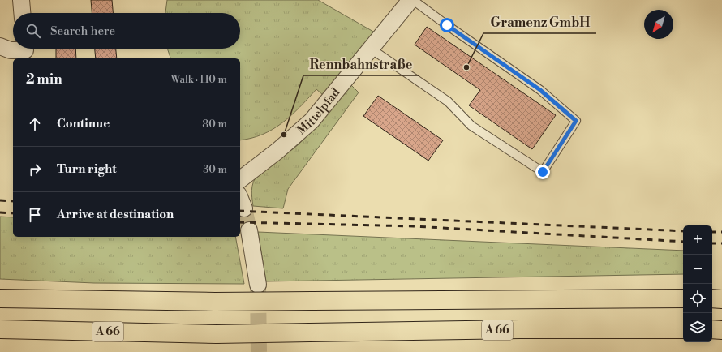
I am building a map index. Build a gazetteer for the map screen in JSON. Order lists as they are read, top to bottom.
{
  "streets": {
    "highway": ["A 66"],
    "street": ["Mittelpfad"]
  },
  "places": ["Gramenz GmbH", "Rennbahnstraße"],
  "north": "bottom left",
  "page": {
    "search": "Search here",
    "heading": ["2 min", "Walk · 110 m"],
    "list": [
      ["Continue", "80 m"],
      ["Turn right", "30 m"],
      "Arrive at destination"
    ],
    "map_buttons": ["+", "−"]
  }
}
